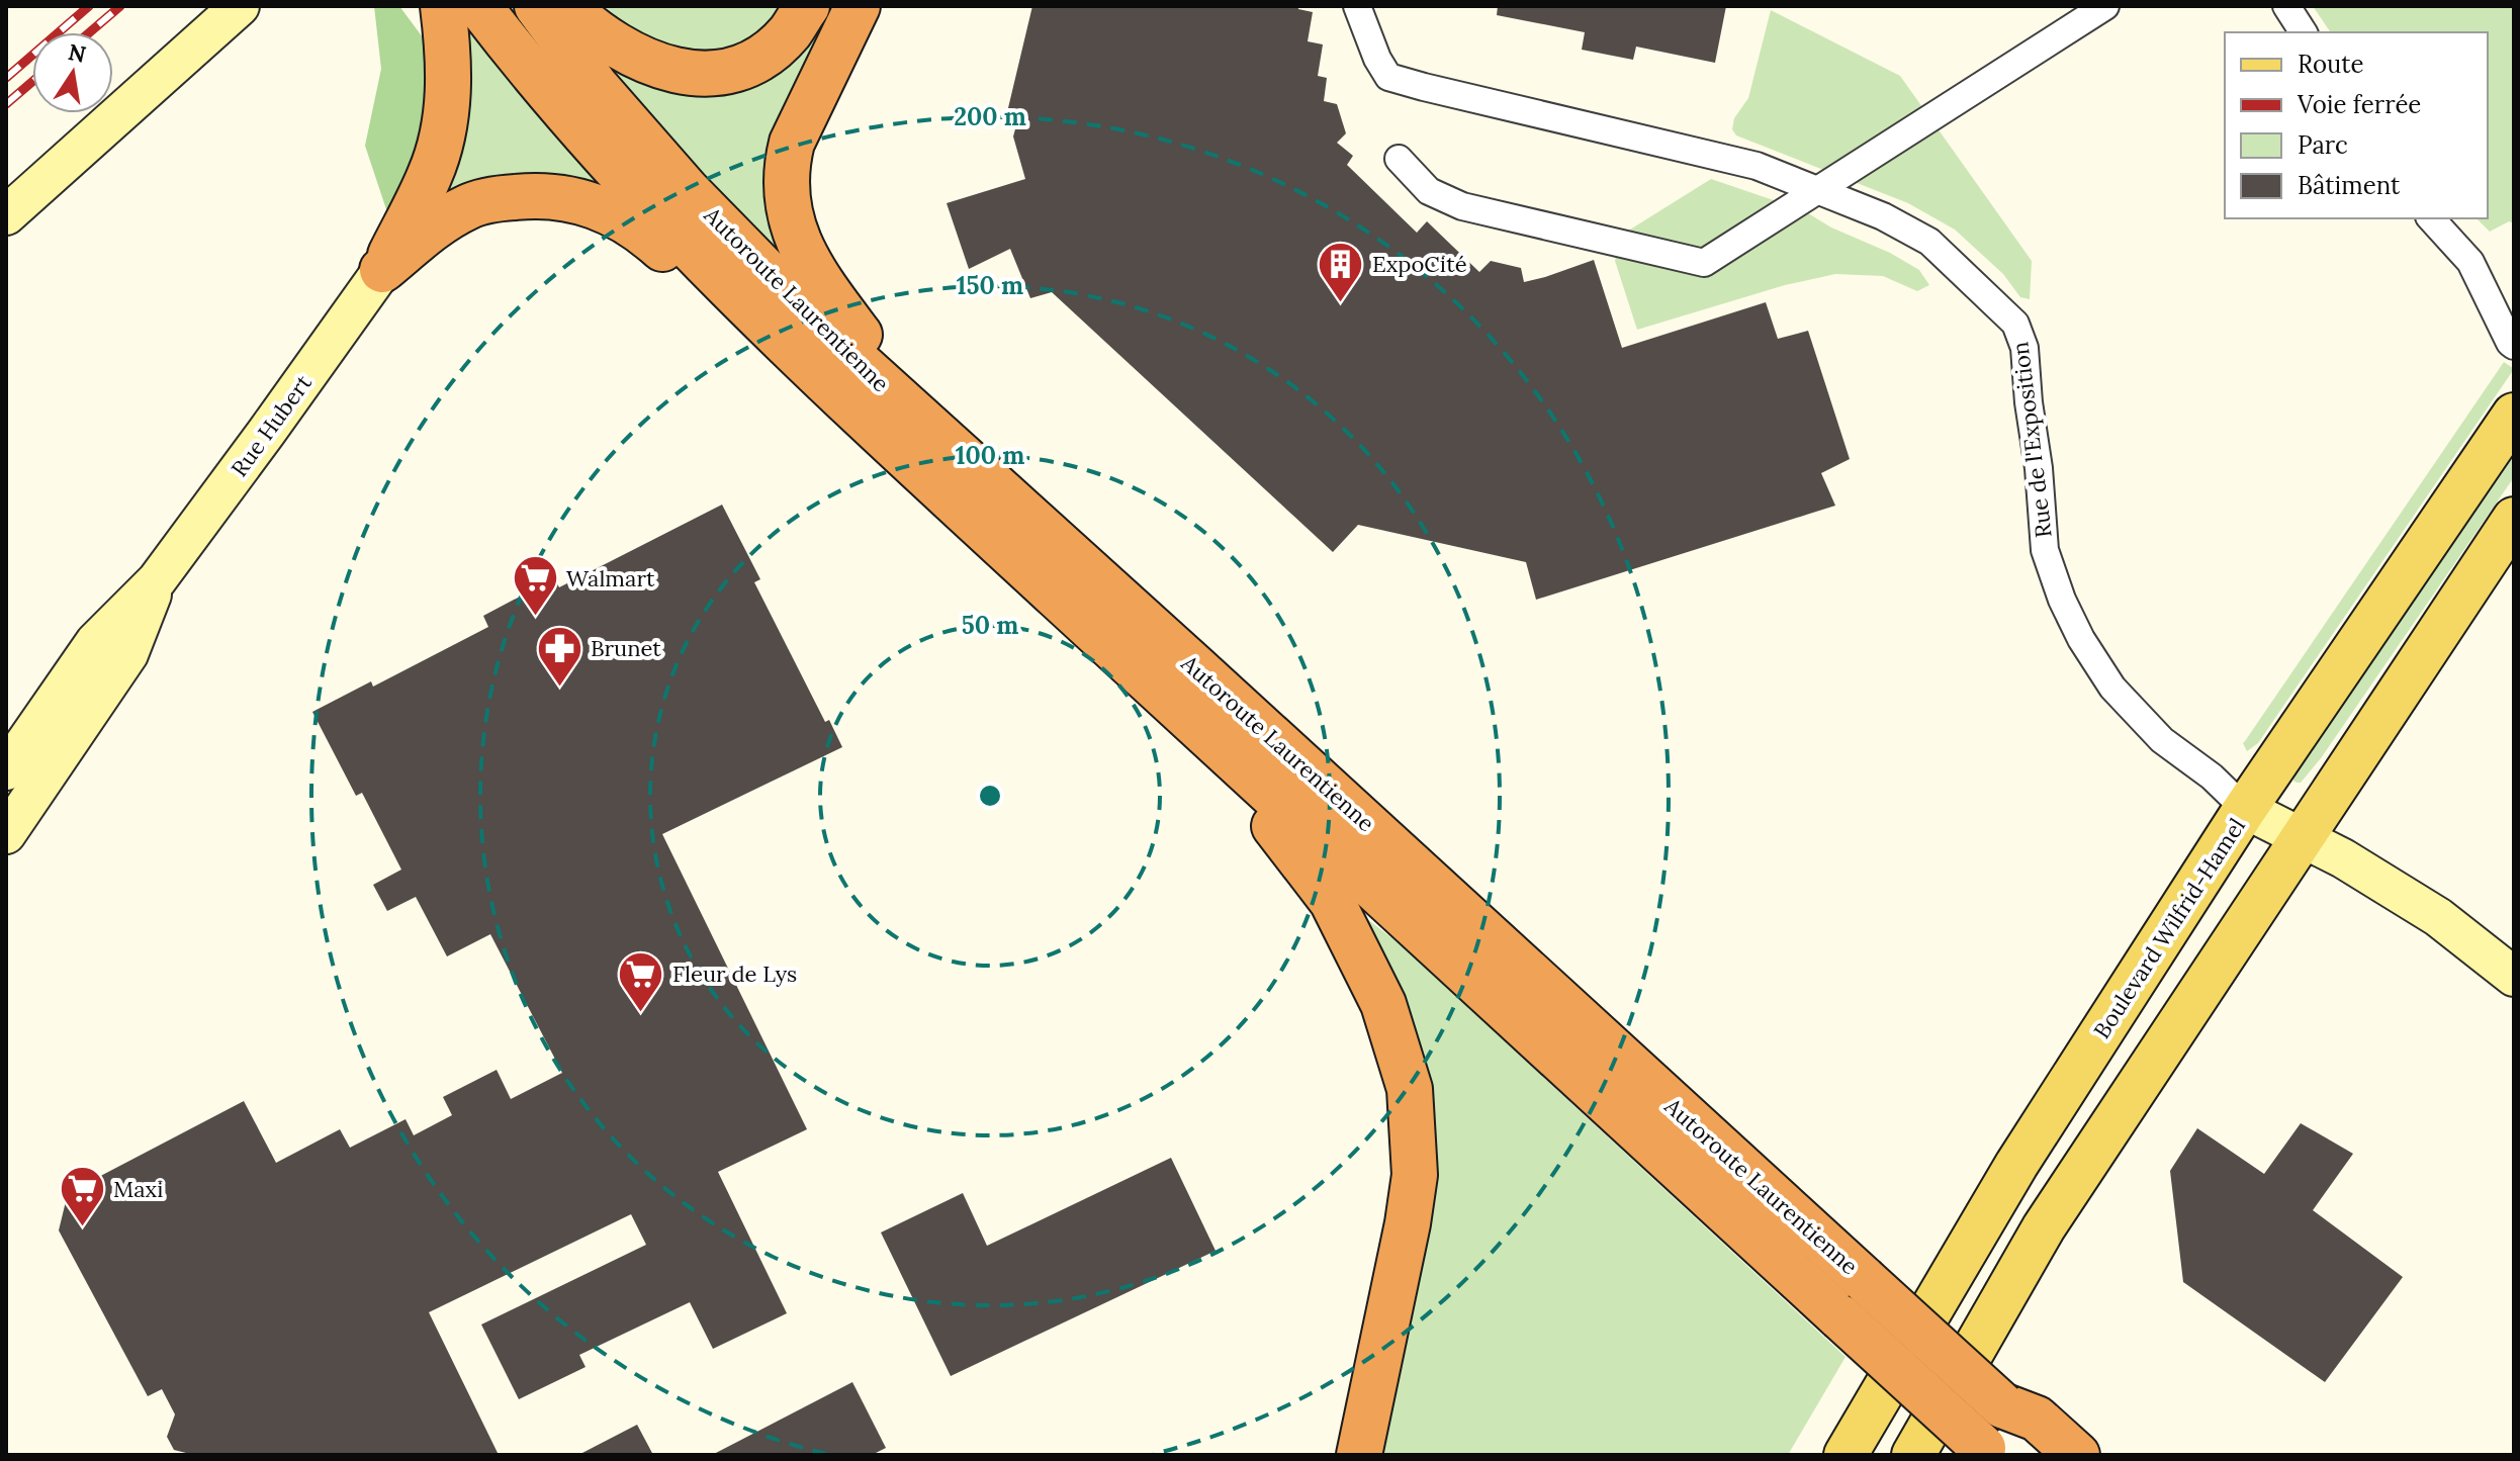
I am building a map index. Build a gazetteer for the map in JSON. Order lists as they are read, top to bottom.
{
  "streets": {
    "highway": ["Autoroute Laurentienne"],
    "main road": ["Boulevard Wilfrid-Hamel"],
    "street": ["Rue Hubert", "Rue de l'Exposition"]
  },
  "crossings": [
    ["Rue de l'Exposition", "Boulevard Wilfrid-Hamel"]
  ],
  "places": {
    "building": ["ExpoCité"],
    "supermarket": ["Walmart", "Fleur de Lys", "Maxi"],
    "pharmacy": ["Brunet"]
  },
  "legend": [
    "Route",
    "Voie ferrée",
    "Parc",
    "Bâtiment"
  ],
  "north": "top",
  "rings": [
    "200 m",
    "150 m",
    "100 m",
    "50 m"
  ]
}
